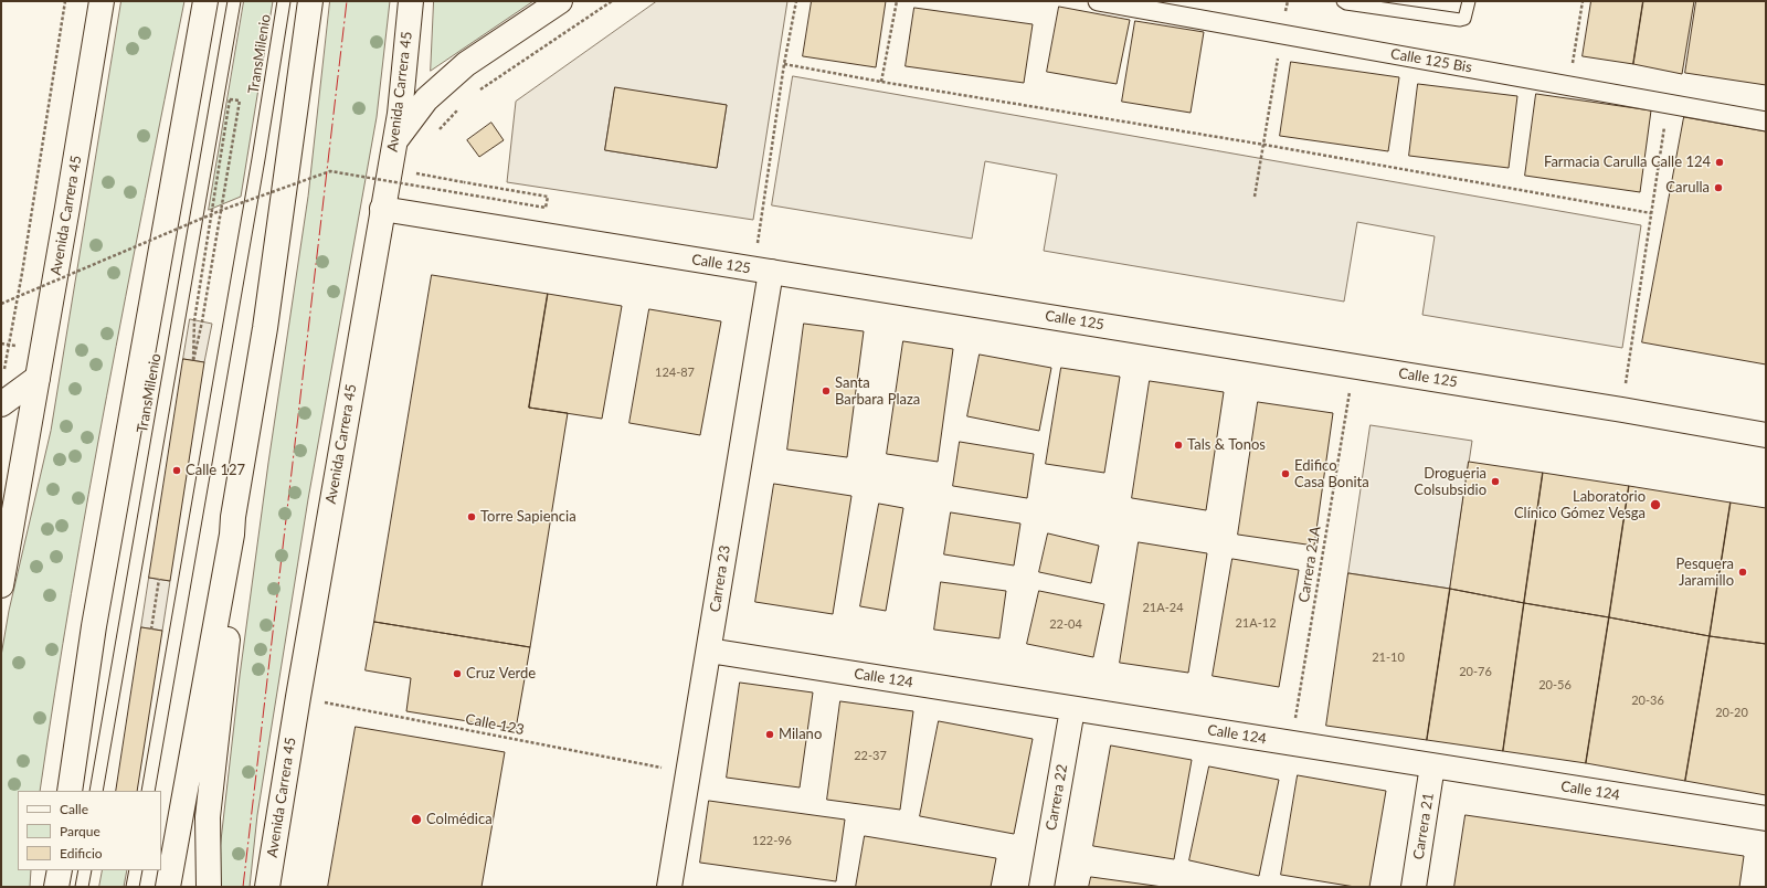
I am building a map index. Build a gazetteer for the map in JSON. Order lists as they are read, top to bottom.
{
  "streets": {
    "main road": [
      "Avenida Carrera 45",
      "Calle 125",
      "Carrera 23",
      "Calle 124",
      "Carrera 22",
      "Carrera 21"
    ],
    "street": ["Calle 125 Bis"],
    "lane": ["TransMilenio"],
    "path": ["Carrera 21A", "Calle 123"]
  },
  "crossings": [
    ["Avenida Carrera 45", "Calle 125"],
    ["Avenida Carrera 45", "Calle 123"],
    ["Calle 125", "Carrera 23"],
    ["Carrera 21A", "Calle 124"],
    ["Carrera 23", "Calle 124"],
    ["Carrera 23", "Calle 123"],
    ["Calle 124", "Carrera 22"],
    ["Calle 124", "Carrera 21"]
  ],
  "places": [
    "Farmacia Carulla Calle 124",
    "Carulla",
    "Santa Barbara Plaza",
    "Tals & Tonos",
    "Calle 127",
    "Edifico Casa Bonita",
    "Drogueria Colsubsidio",
    "Laboratorio Clínico Gómez Vesga",
    "Torre Sapiencia",
    "Pesquera Jaramillo",
    "Cruz Verde",
    "Milano",
    "Colmédica"
  ],
  "house_numbers": [
    "124-87",
    "21A-24",
    "21A-12",
    "22-04",
    "21-10",
    "20-76",
    "20-56",
    "20-36",
    "20-20",
    "22-37",
    "122-96"
  ],
  "legend": ["Calle", "Parque", "Edificio"]
}
